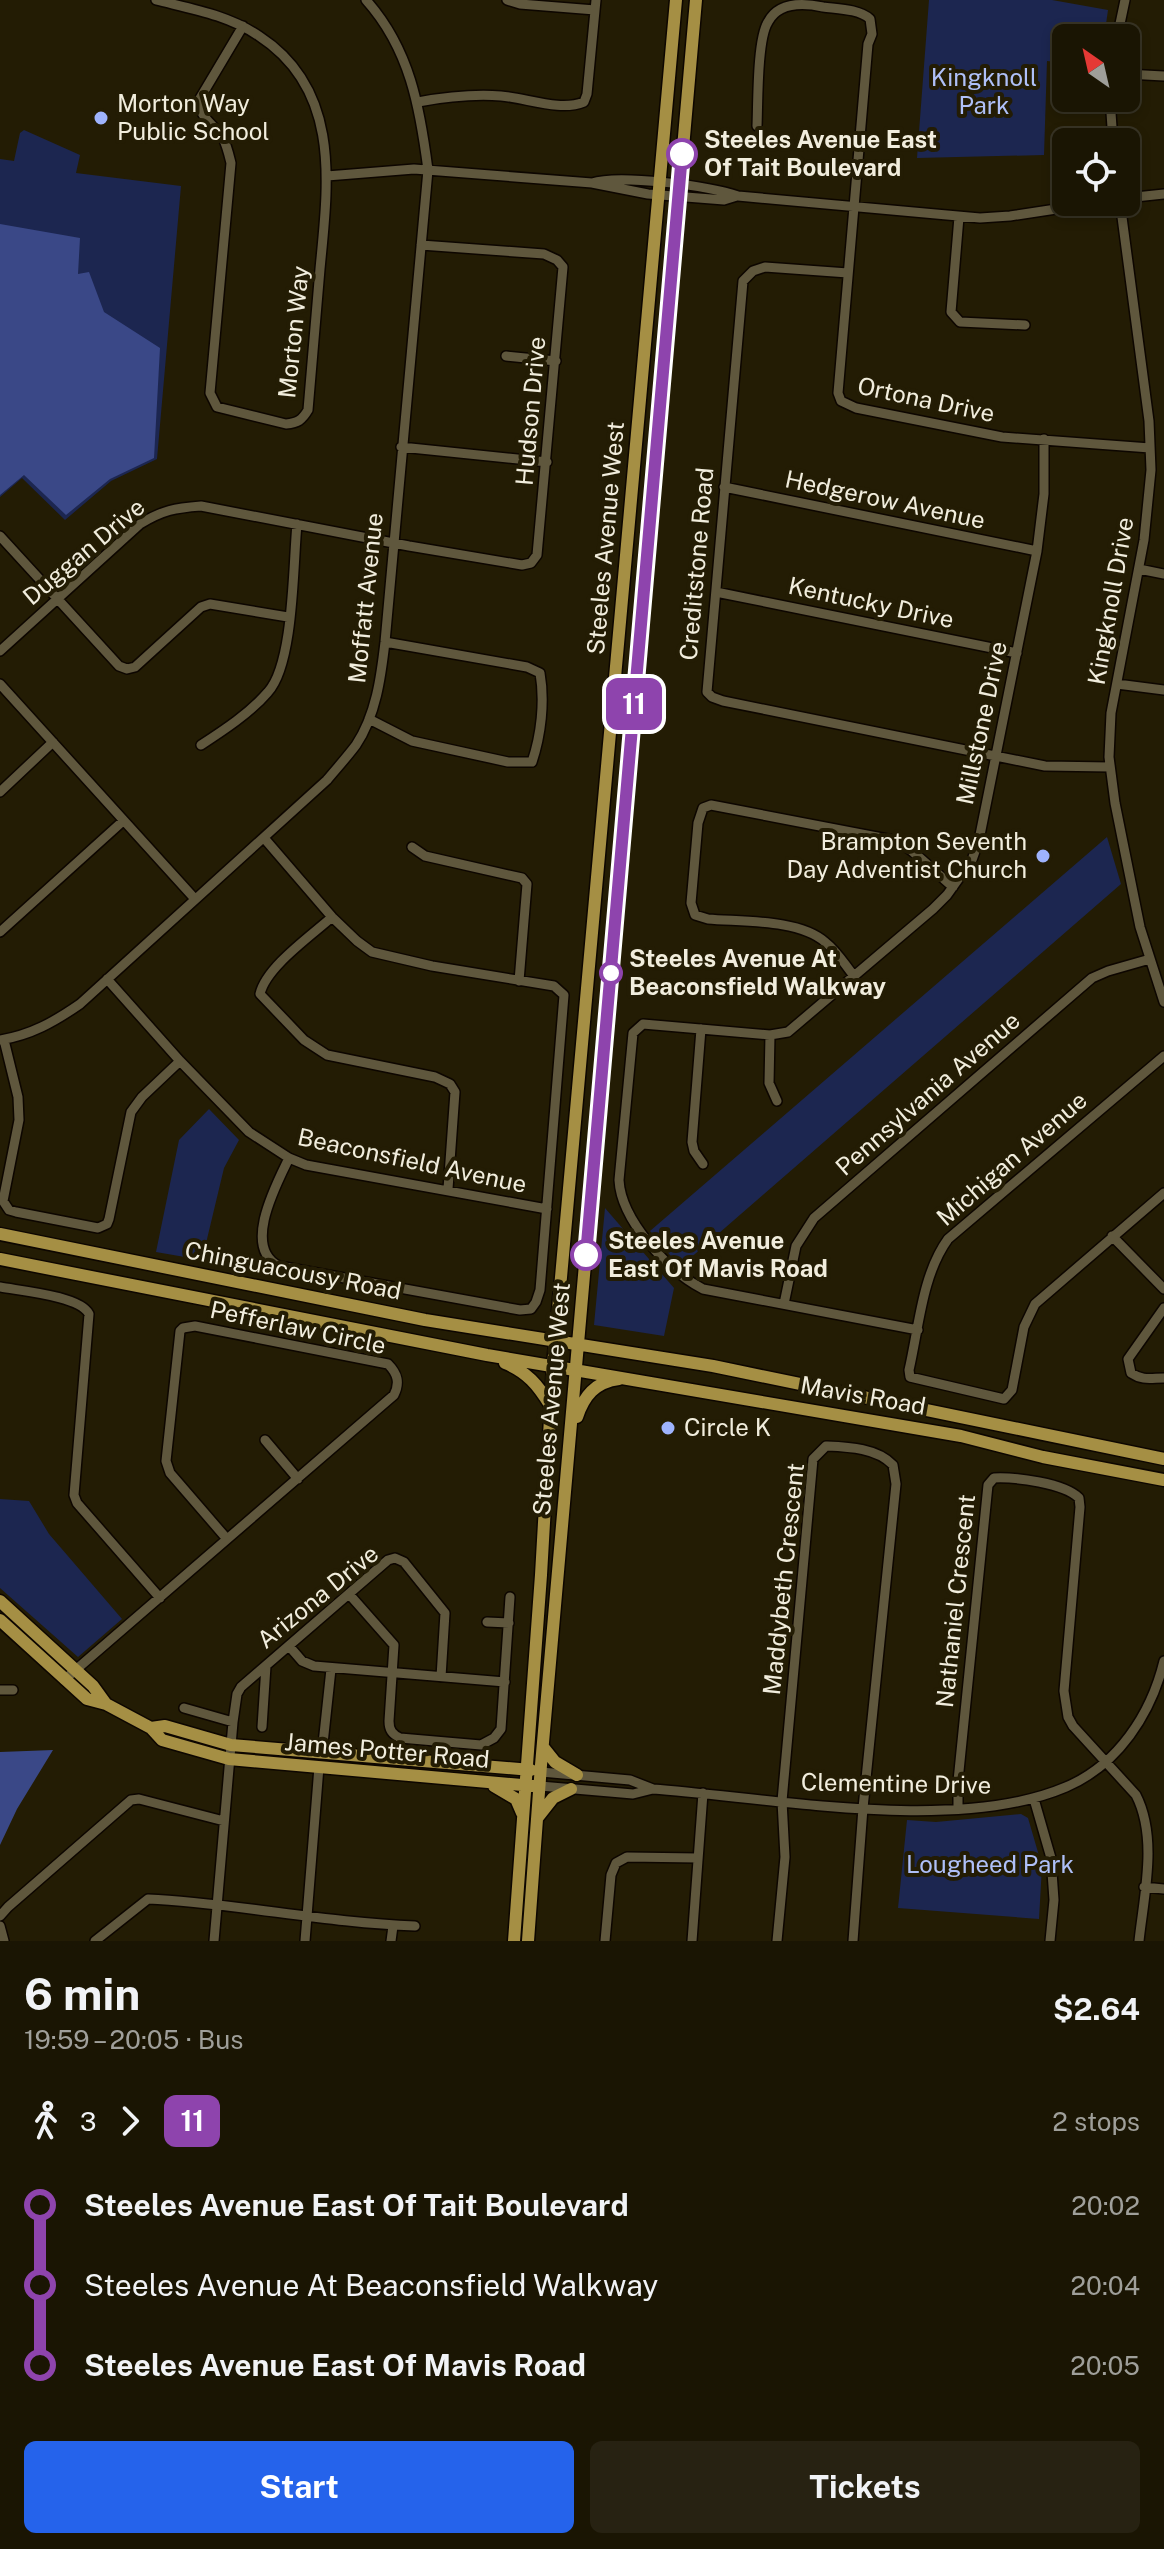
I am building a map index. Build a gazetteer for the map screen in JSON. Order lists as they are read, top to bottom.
{
  "streets": {
    "main road": [
      "Steeles Avenue West",
      "Chinguacousy Road",
      "Mavis Road",
      "James Potter Road"
    ],
    "street": [
      "Morton Way",
      "Ortona Drive",
      "Hudson Drive",
      "Hedgerow Avenue",
      "Duggan Drive",
      "Creditstone Road",
      "Moffatt Avenue",
      "Kingknoll Drive",
      "Kentucky Drive",
      "Millstone Drive",
      "Pennsylvania Avenue",
      "Michigan Avenue",
      "Beaconsfield Avenue",
      "Pefferlaw Circle",
      "Maddybeth Crescent",
      "Arizona Drive",
      "Nathaniel Crescent",
      "Clementine Drive"
    ]
  },
  "crossings": [
    ["Ortona Drive", "Creditstone Road"],
    ["Ortona Drive", "Kingknoll Drive"],
    ["Ortona Drive", "Millstone Drive"],
    ["Hudson Drive", "Duggan Drive"],
    ["Hudson Drive", "Moffatt Avenue"],
    ["Hedgerow Avenue", "Creditstone Road"],
    ["Hedgerow Avenue", "Millstone Drive"],
    ["Steeles Avenue West", "Chinguacousy Road"],
    ["Steeles Avenue West", "Mavis Road"],
    ["Steeles Avenue West", "James Potter Road"],
    ["Steeles Avenue West", "Clementine Drive"],
    ["Duggan Drive", "Moffatt Avenue"],
    ["Creditstone Road", "Kingknoll Drive"],
    ["Creditstone Road", "Kentucky Drive"],
    ["Creditstone Road", "Millstone Drive"],
    ["Moffatt Avenue", "Beaconsfield Avenue"],
    ["Kingknoll Drive", "Pennsylvania Avenue"],
    ["Kentucky Drive", "Millstone Drive"],
    ["Chinguacousy Road", "Mavis Road"],
    ["Pefferlaw Circle", "James Potter Road"],
    ["Maddybeth Crescent", "Clementine Drive"],
    ["Arizona Drive", "James Potter Road"],
    ["Nathaniel Crescent", "Clementine Drive"],
    ["James Potter Road", "Clementine Drive"]
  ],
  "parks": ["Kingknoll Park", "Lougheed Park"],
  "places": [
    "Morton Way Public School",
    "Steeles Avenue East Of Tait Boulevard",
    "Brampton Seventh Day Adventist Church",
    "Steeles Avenue At Beaconsfield Walkway",
    "Steeles Avenue East Of Mavis Road",
    "Circle K"
  ],
  "lines": ["bus line 11"],
  "north": "top left",
  "page": {
    "on_map": "11",
    "heading": ["6 min", "19:59 – 20:05 · Bus", "$2.64"],
    "legs": ["3", "11", "2 stops"],
    "list": [
      {
        "name": "Steeles Avenue East Of Tait Boulevard",
        "value": "20:02"
      },
      {
        "name": "Steeles Avenue At Beaconsfield Walkway",
        "value": "20:04"
      },
      {
        "name": "Steeles Avenue East Of Mavis Road",
        "value": "20:05"
      }
    ],
    "buttons": ["Start", "Tickets"]
  }
}
